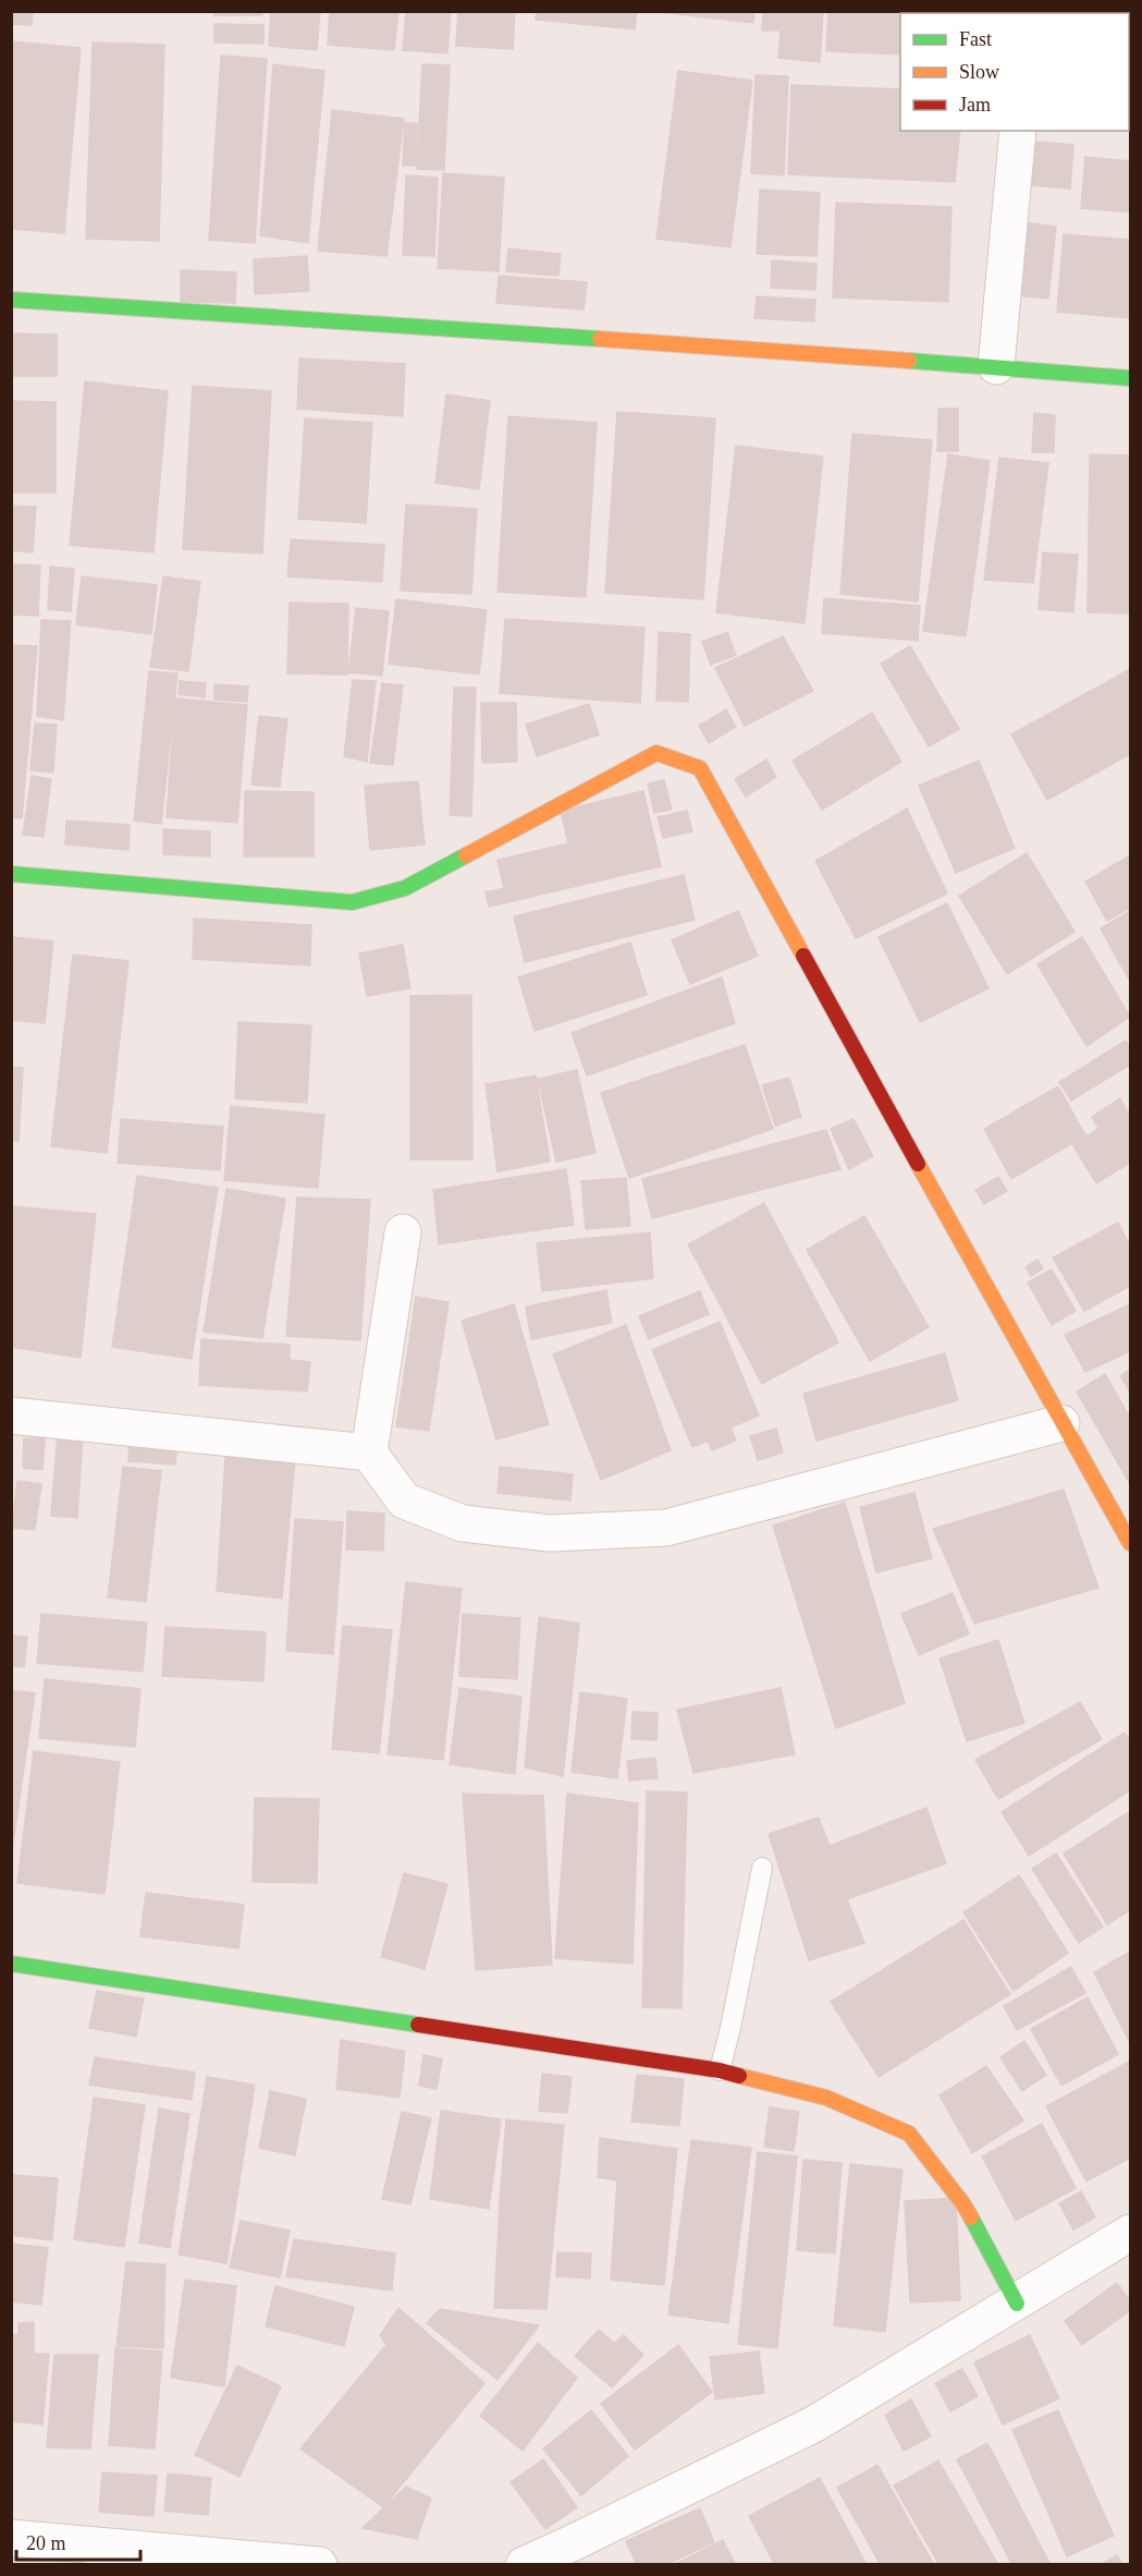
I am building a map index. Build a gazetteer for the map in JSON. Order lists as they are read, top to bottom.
{
  "legend": ["Fast", "Slow", "Jam"],
  "scale_bar": "20 m"
}
